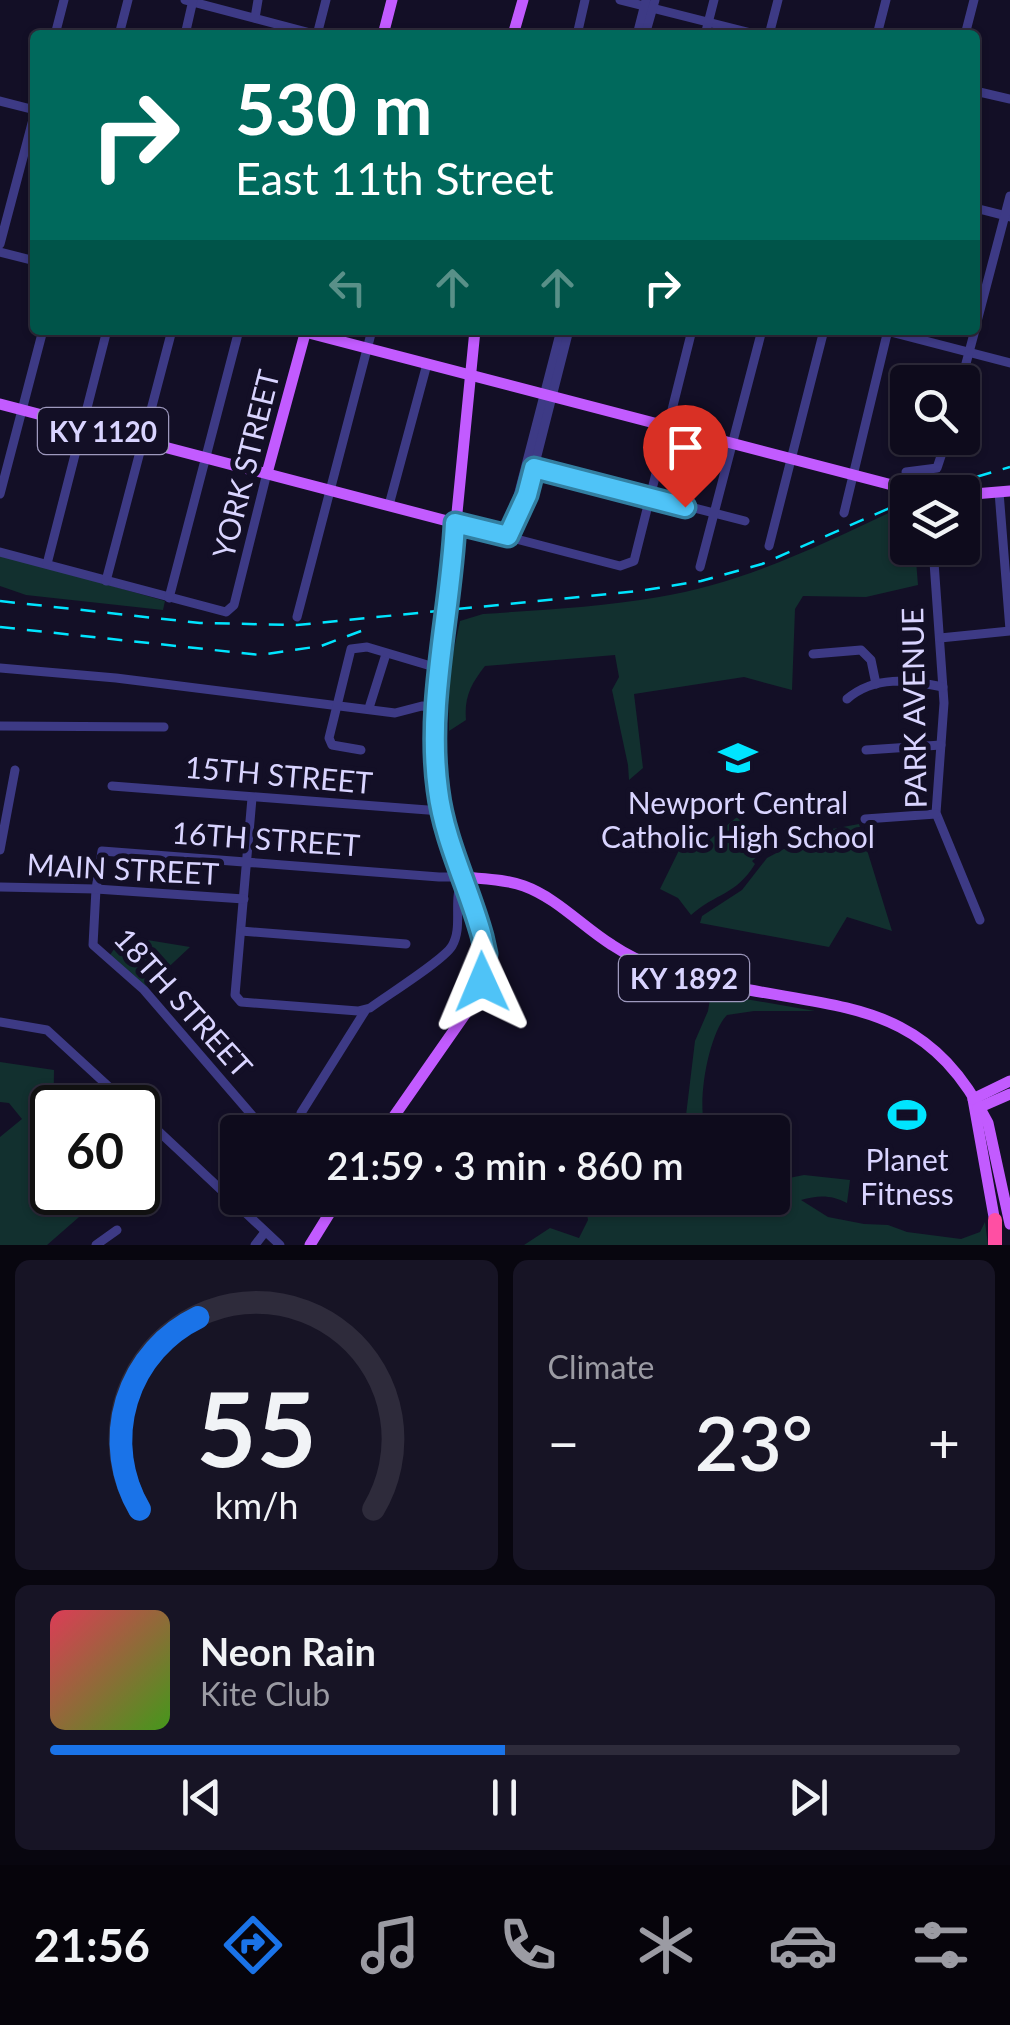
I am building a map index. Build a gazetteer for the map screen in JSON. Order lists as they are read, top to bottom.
{
  "streets": {
    "main road": ["KY 1120", "YORK STREET", "KY 1892"],
    "street": [
      "PARK AVENUE",
      "15TH STREET",
      "16TH STREET",
      "MAIN STREET",
      "18TH STREET"
    ]
  },
  "crossings": [
    ["KY 1120", "YORK STREET"],
    ["16TH STREET", "MAIN STREET"],
    ["16TH STREET", "KY 1892"],
    ["16TH STREET", "18TH STREET"],
    ["MAIN STREET", "18TH STREET"]
  ],
  "places": {
    "school or university": ["Newport Central Catholic High School"],
    "sports": ["Planet Fitness"]
  },
  "page": {
    "turn": ["530 m", "East 11th Street"],
    "limit": "60",
    "trip": "21:59 · 3 min · 860 m",
    "tile": "Climate",
    "heat": ["−", "23°", "+"],
    "song": ["Neon Rain", "Kite Club"],
    "tabs": "21:56",
    "gauge": ["55", "km/h"]
  }
}
